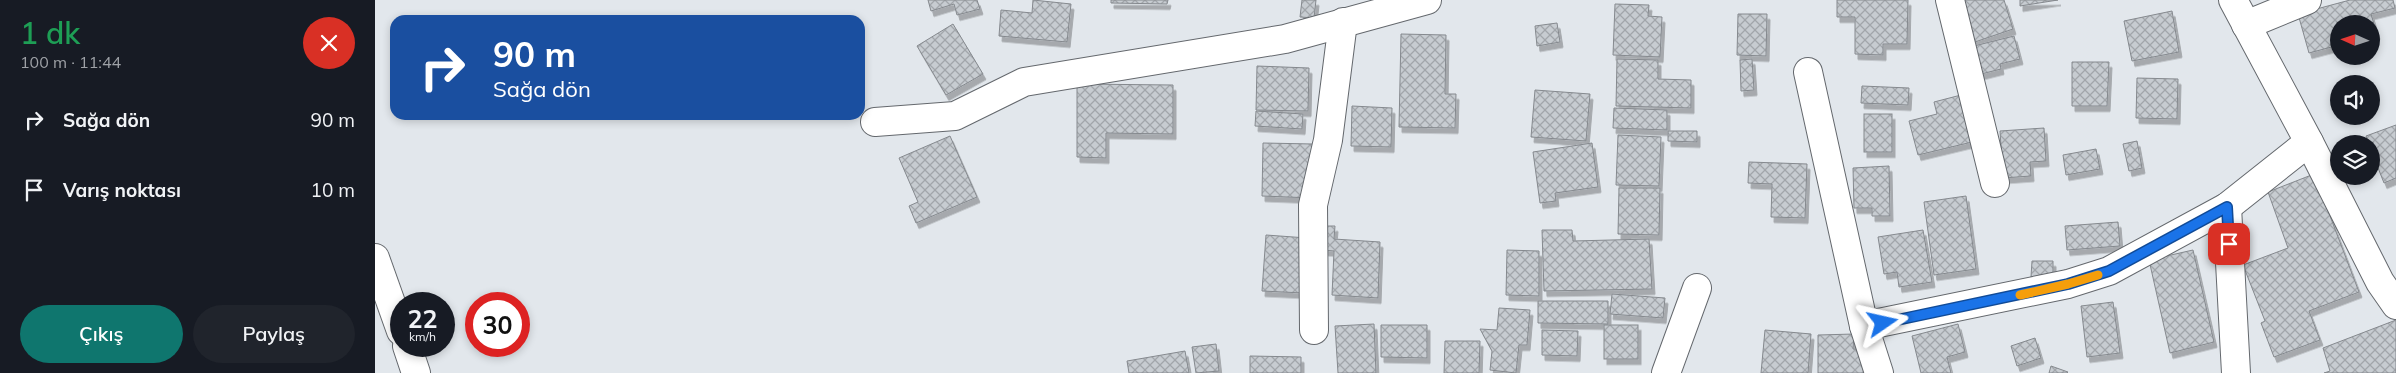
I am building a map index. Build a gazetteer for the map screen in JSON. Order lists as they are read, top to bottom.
{
  "north": "left",
  "page": {
    "heading": ["1 dk", "100 m · 11:44"],
    "turn": ["90 m", "Sağa dön"],
    "list": [
      {
        "name": "Sağa dön",
        "value": "90 m"
      },
      {
        "name": "Varış noktası",
        "value": "10 m"
      }
    ],
    "speed": "22 km/h",
    "limit": "30",
    "buttons": ["Çıkış", "Paylaş"]
  }
}
